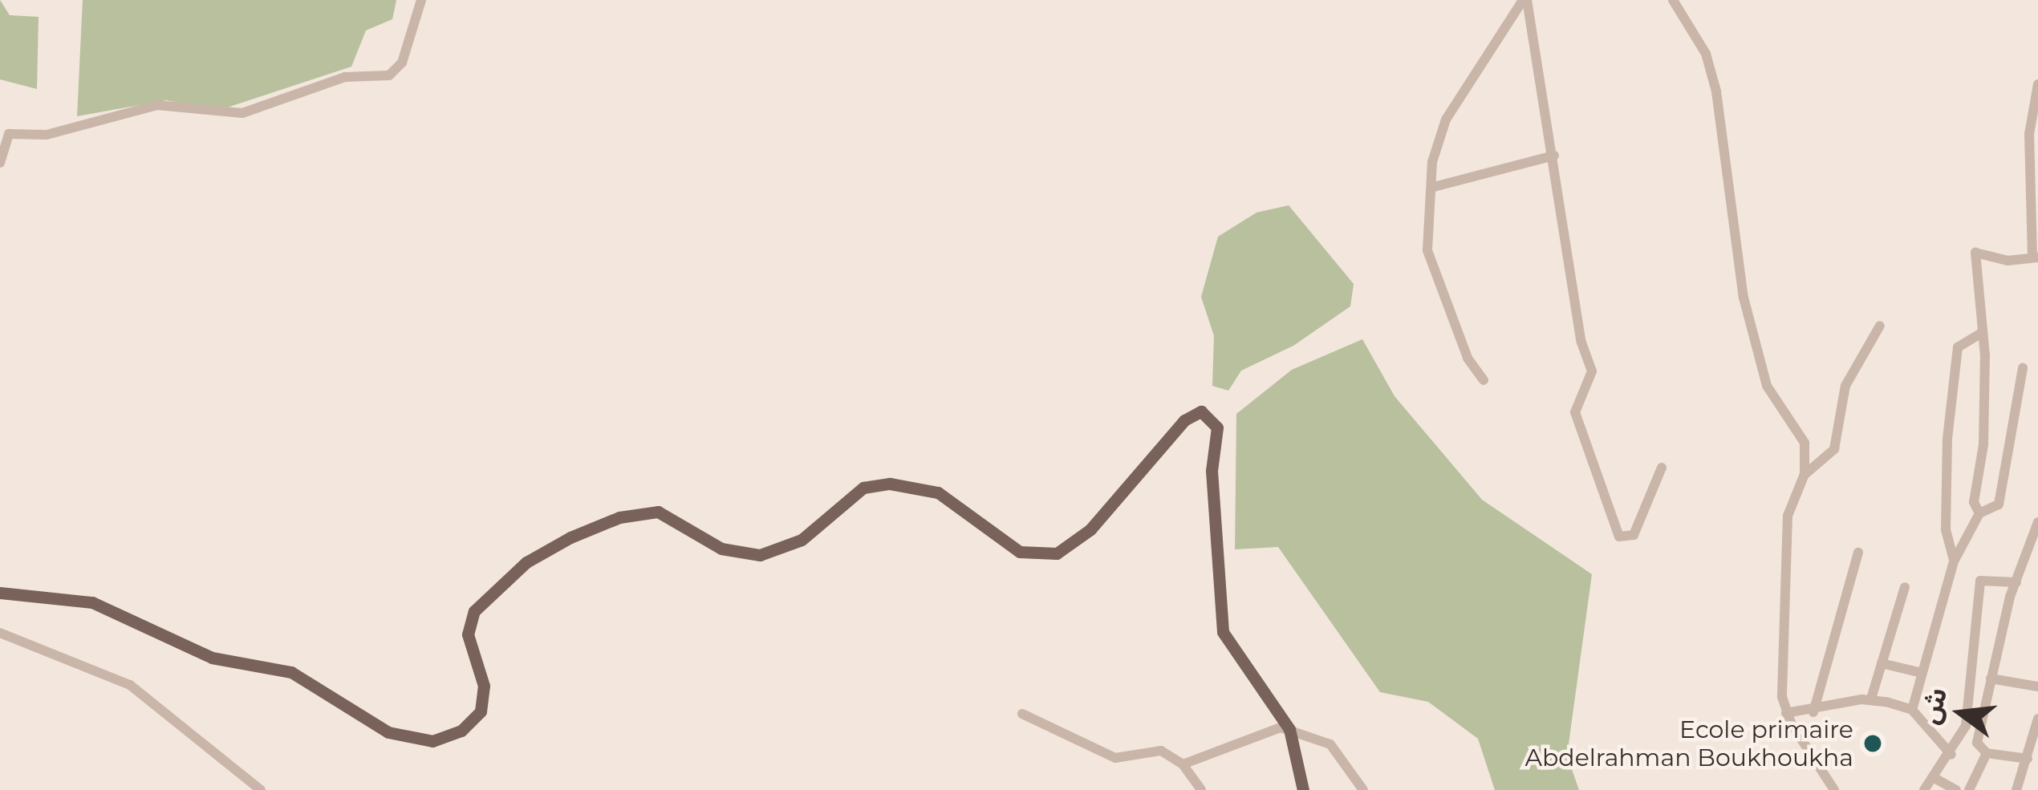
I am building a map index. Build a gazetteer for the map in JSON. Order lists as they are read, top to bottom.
{
  "places": ["Ecole primaire Abdelrahman Boukhoukha"],
  "north": "left"
}
